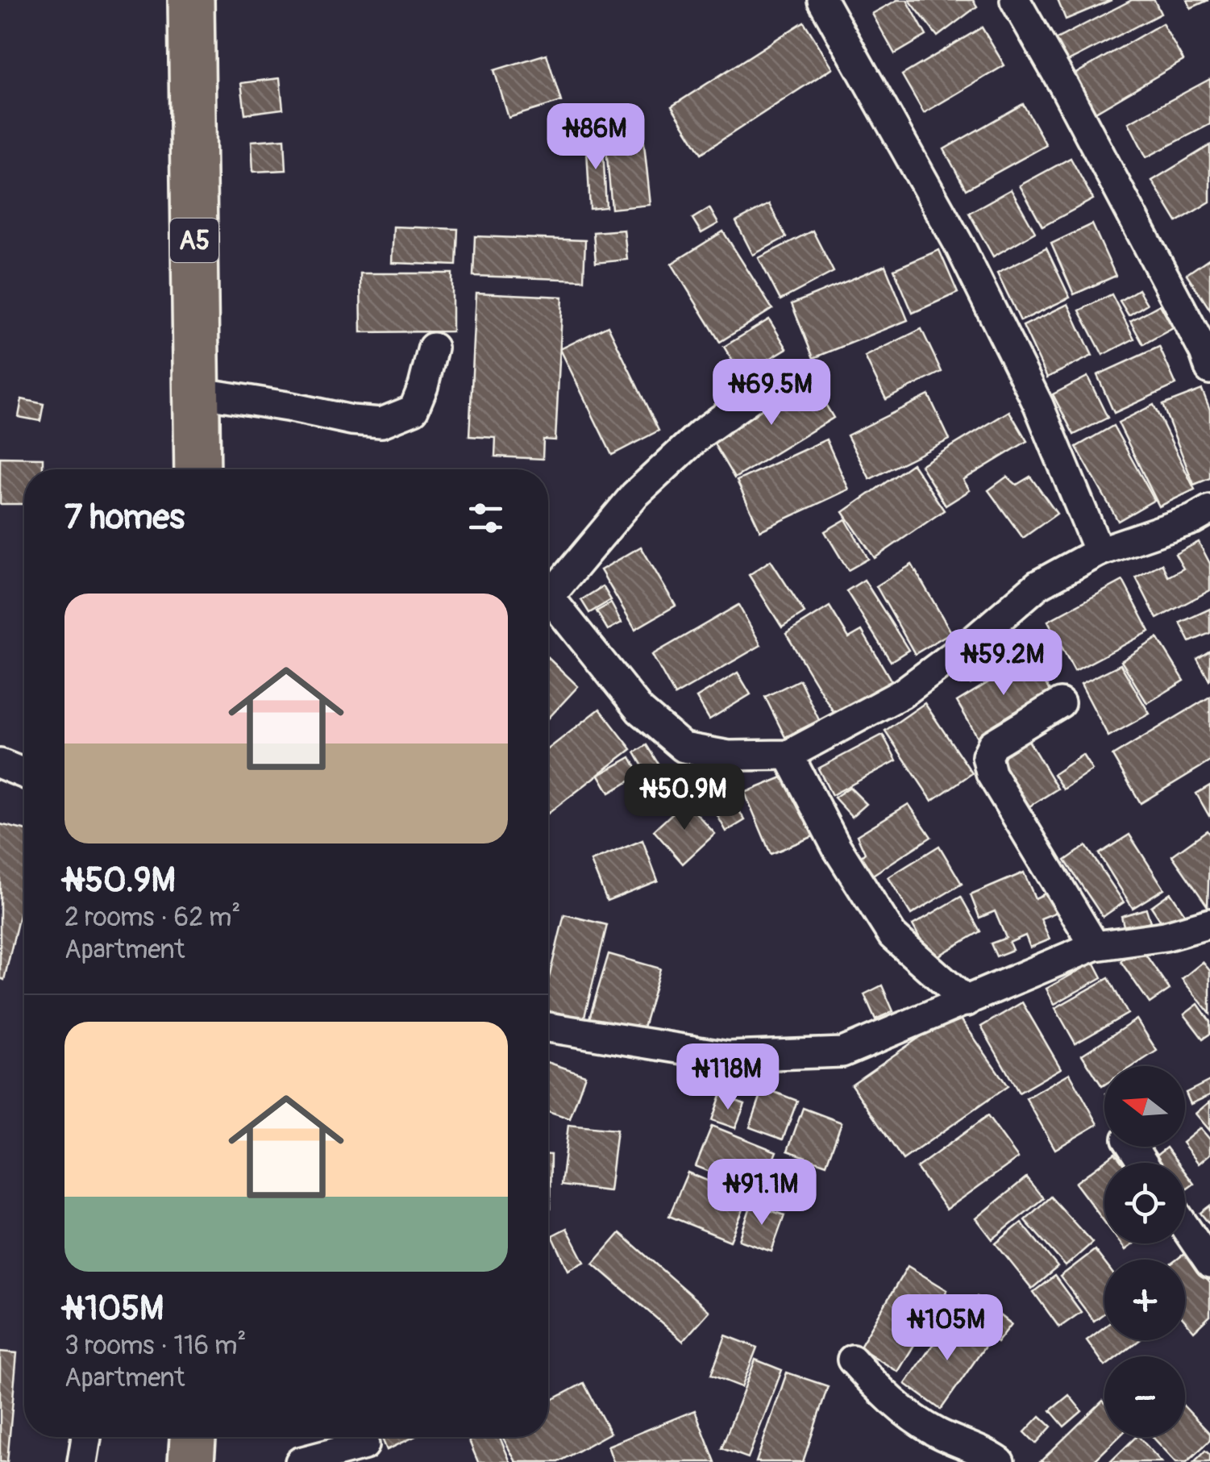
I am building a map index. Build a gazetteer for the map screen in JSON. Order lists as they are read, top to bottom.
{
  "streets": {
    "highway": ["A5"]
  },
  "north": "left",
  "page": {
    "price": [
      "₦86M",
      "₦69.5M",
      "₦59.2M",
      "₦50.9M",
      "₦118M",
      "₦91.1M",
      "₦105M"
    ],
    "heading": "7 homes",
    "list": [
      {
        "name": "₦50.9M",
        "note": "2 rooms · 62 m² · Apartment"
      },
      {
        "name": "₦105M",
        "note": "3 rooms · 116 m² · Apartment"
      }
    ],
    "map_buttons": ["+", "−"]
  }
}
